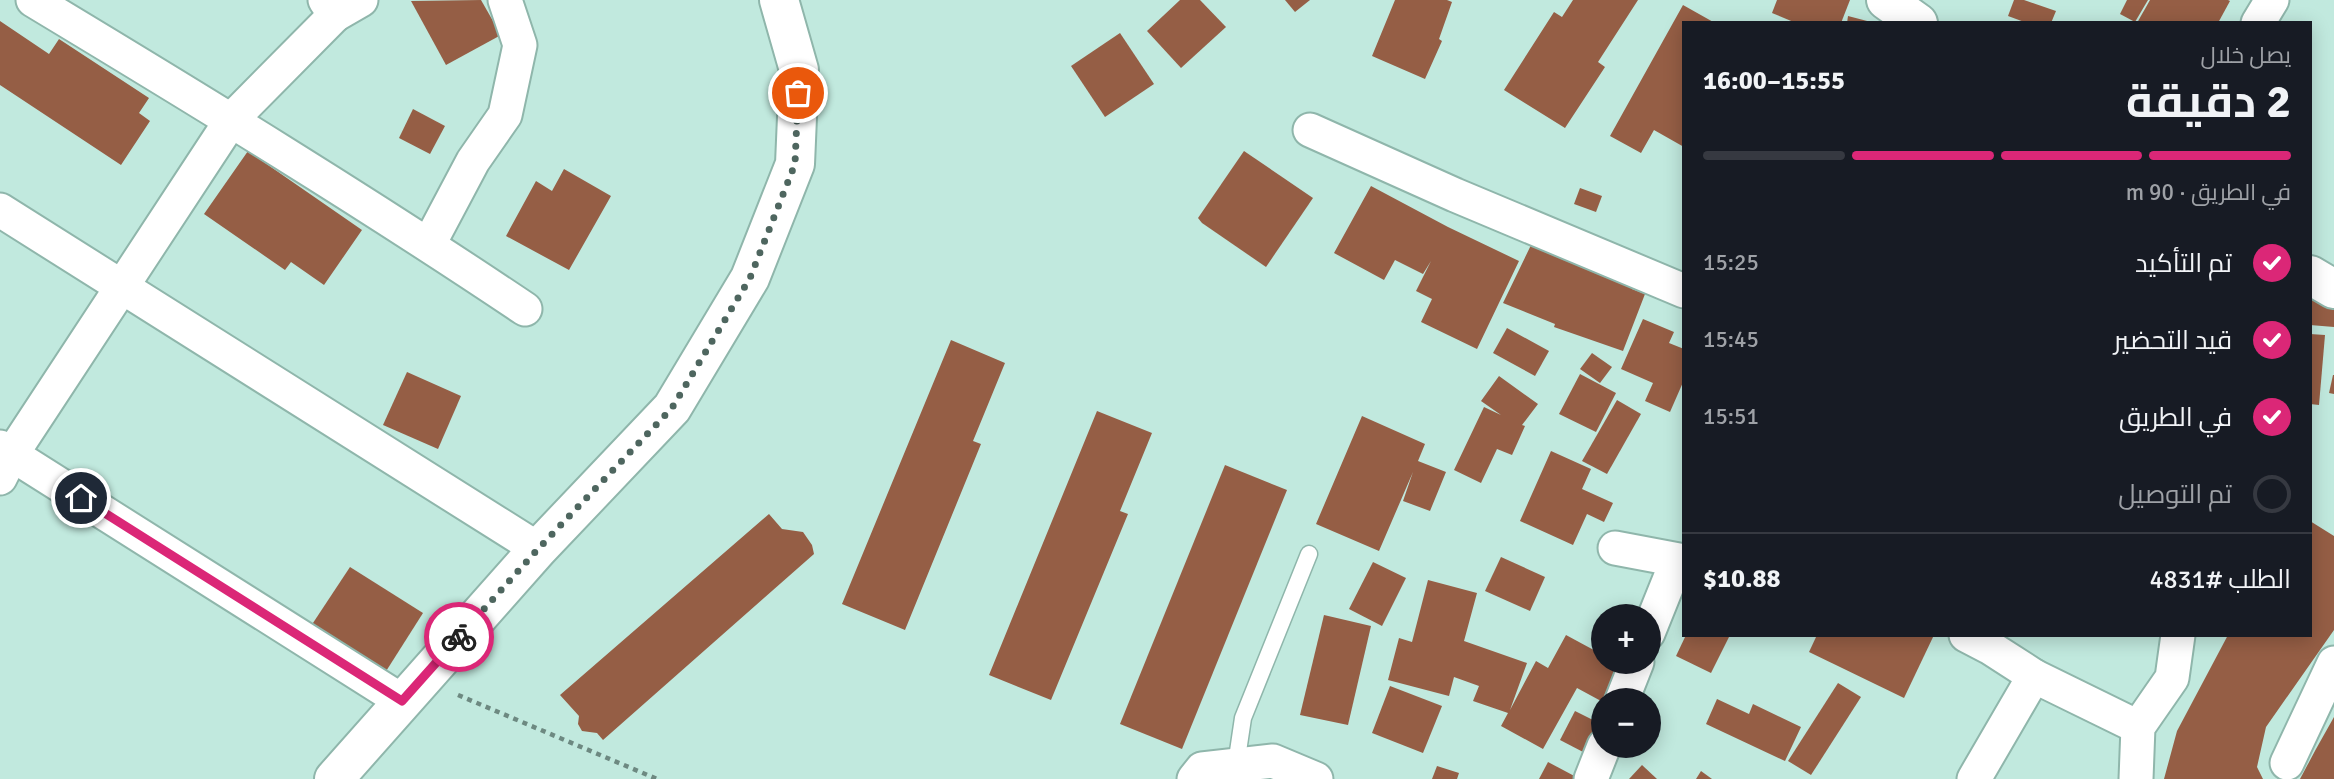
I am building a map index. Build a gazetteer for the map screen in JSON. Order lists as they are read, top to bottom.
{
  "page": {
    "heading": ["2 دقيقة", "يصل خلال", "15:55–16:00"],
    "panel": ["الطلب #4831", "$10.88"],
    "bar": "في الطريق · 90 m",
    "list": [
      ["تم التأكيد", "15:25"],
      ["قيد التحضير", "15:45"],
      ["في الطريق", "15:51"],
      "تم التوصيل"
    ],
    "map_buttons": ["+", "−"]
  }
}
